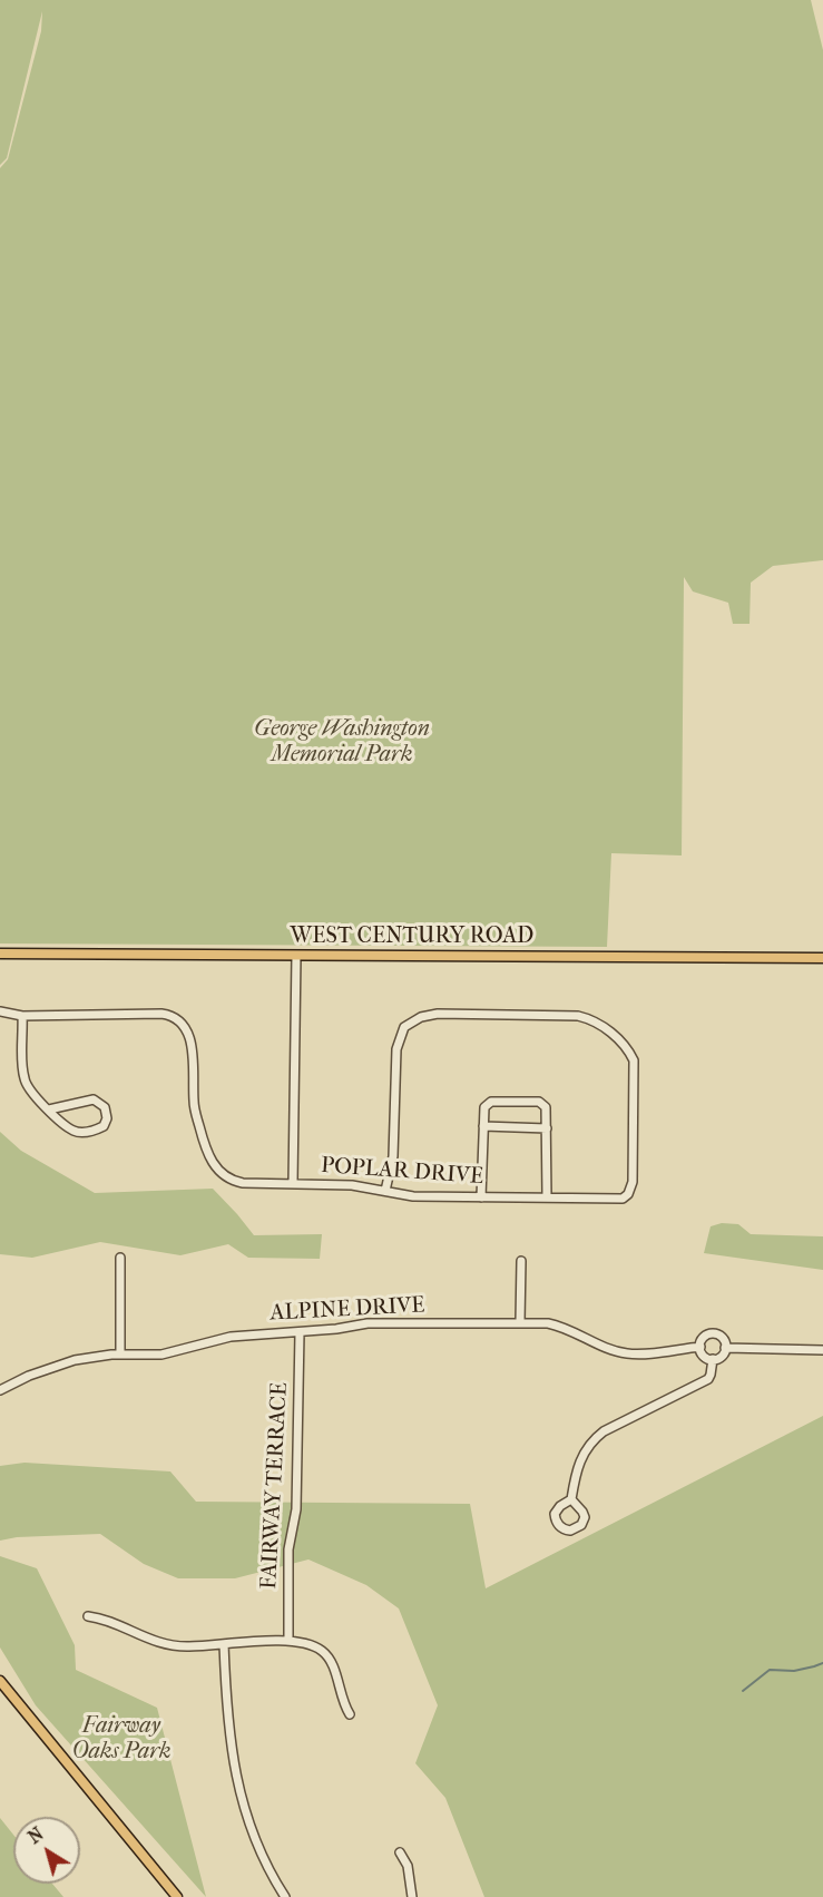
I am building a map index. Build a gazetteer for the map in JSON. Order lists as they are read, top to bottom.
{
  "streets": {
    "main road": ["WEST CENTURY ROAD"],
    "street": ["POPLAR DRIVE", "ALPINE DRIVE", "FAIRWAY TERRACE"]
  },
  "crossings": [
    ["ALPINE DRIVE", "FAIRWAY TERRACE"]
  ],
  "parks": ["George Washington Memorial Park", "Fairway Oaks Park"],
  "north": "top left"
}
